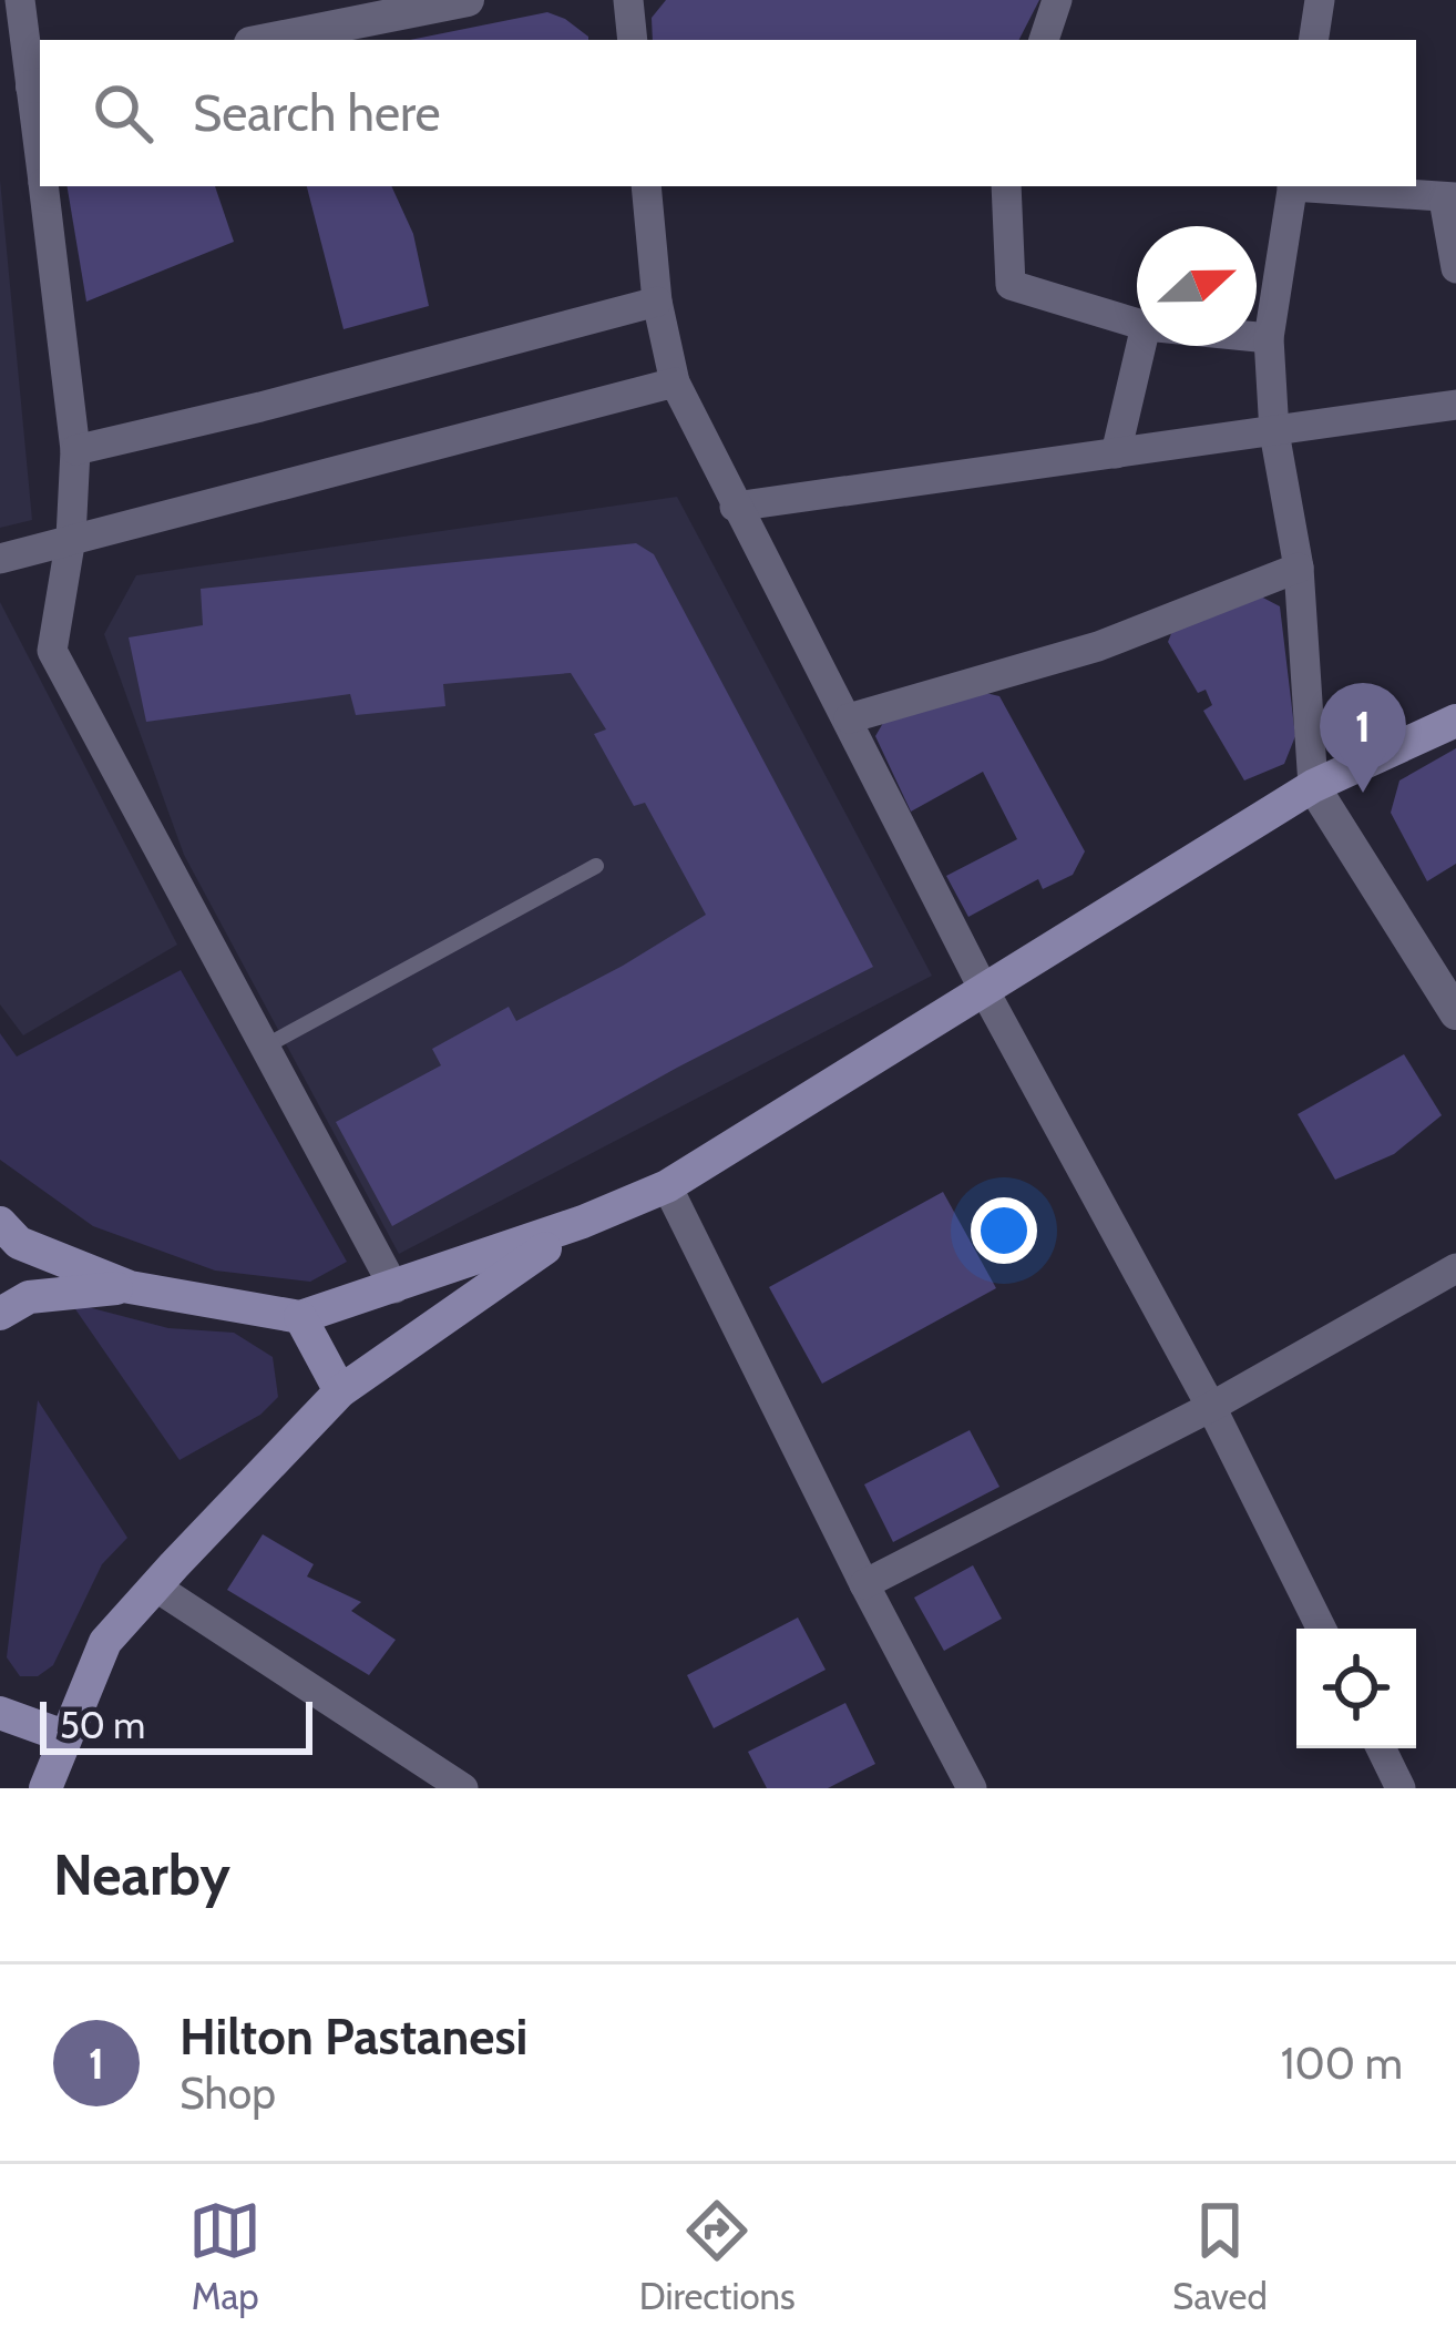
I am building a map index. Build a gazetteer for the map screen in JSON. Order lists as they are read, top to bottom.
{
  "scale_bar": "50 m",
  "north": "right",
  "page": {
    "search": "Search here",
    "pins": "1",
    "scale": "50 m",
    "heading": "Nearby",
    "list": [
      {
        "mark": "1",
        "name": "Hilton Pastanesi",
        "note": "Shop",
        "value": "100 m"
      }
    ],
    "nav": ["Map", "Directions", "Saved"]
  }
}
